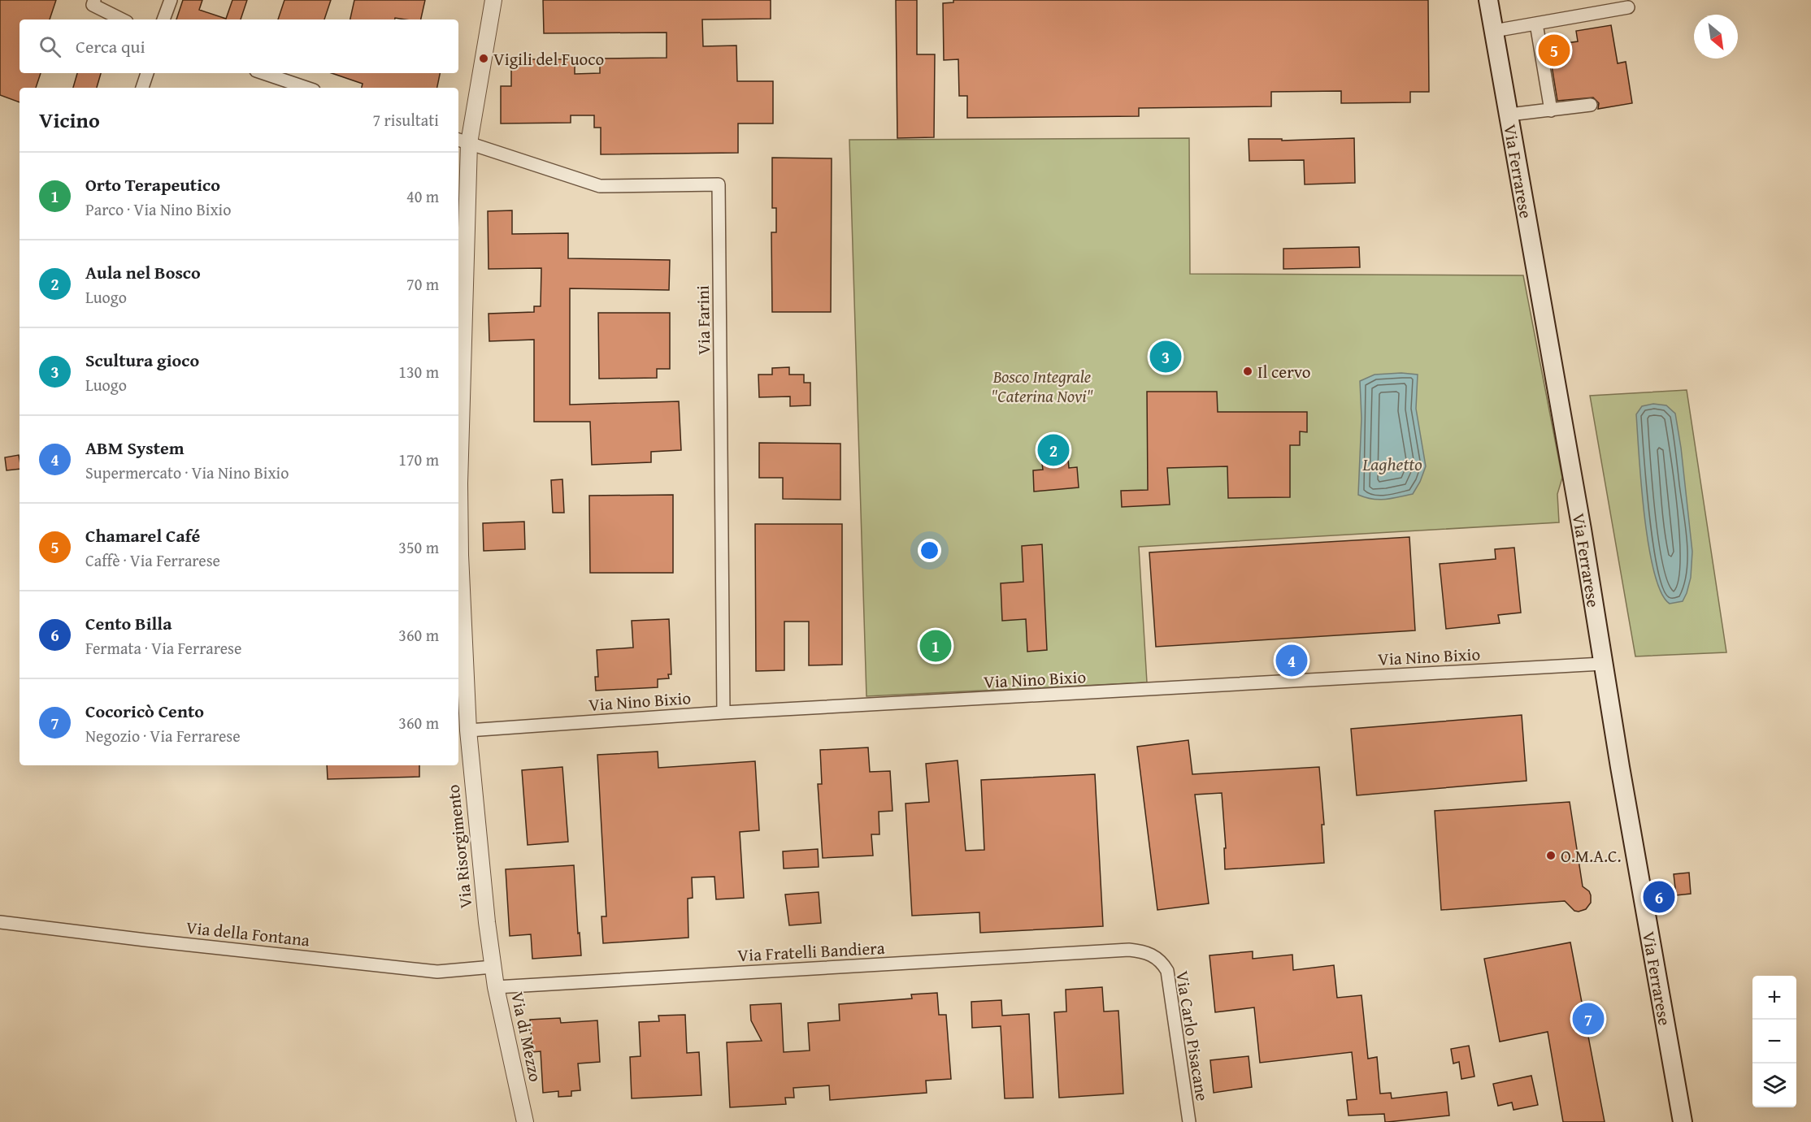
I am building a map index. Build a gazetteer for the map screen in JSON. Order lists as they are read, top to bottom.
{
  "streets": {
    "main road": ["Via Ferrarese"],
    "street": [
      "Via Farini",
      "Via Nino Bixio",
      "Via Risorgimento",
      "Via della Fontana",
      "Via Fratelli Bandiera",
      "Via Carlo Pisacane",
      "Via di Mezzo"
    ]
  },
  "crossings": [
    ["Via Ferrarese", "Via Nino Bixio"],
    ["Via Farini", "Via Nino Bixio"],
    ["Via Farini", "Via Risorgimento"],
    ["Via Nino Bixio", "Via Risorgimento"],
    ["Via Risorgimento", "Via della Fontana"],
    ["Via Risorgimento", "Via di Mezzo"],
    ["Via della Fontana", "Via di Mezzo"],
    ["Via Fratelli Bandiera", "Via Carlo Pisacane"],
    ["Via Fratelli Bandiera", "Via di Mezzo"]
  ],
  "water": ["Laghetto"],
  "parks": ["Bosco Integrale \"Caterina Novi\""],
  "places": ["Vigili del Fuoco", "Il cervo", "O.M.A.C."],
  "north": "bottom right",
  "page": {
    "search": "Cerca qui",
    "pins": [
      "5",
      "3",
      "2",
      "1",
      "4",
      "6",
      "7"
    ],
    "heading": ["Vicino", "7 risultati"],
    "list": [
      {
        "mark": "1",
        "name": "Orto Terapeutico",
        "note": "Parco · Via Nino Bixio",
        "value": "40 m"
      },
      {
        "mark": "2",
        "name": "Aula nel Bosco",
        "note": "Luogo",
        "value": "70 m"
      },
      {
        "mark": "3",
        "name": "Scultura gioco",
        "note": "Luogo",
        "value": "130 m"
      },
      {
        "mark": "4",
        "name": "ABM System",
        "note": "Supermercato · Via Nino Bixio",
        "value": "170 m"
      },
      {
        "mark": "5",
        "name": "Chamarel Café",
        "note": "Caffè · Via Ferrarese",
        "value": "350 m"
      },
      {
        "mark": "6",
        "name": "Cento Billa",
        "note": "Fermata · Via Ferrarese",
        "value": "360 m"
      },
      {
        "mark": "7",
        "name": "Cocoricò Cento",
        "note": "Negozio · Via Ferrarese",
        "value": "360 m"
      }
    ],
    "map_buttons": ["+", "−"]
  }
}
